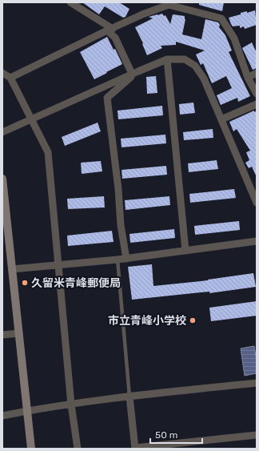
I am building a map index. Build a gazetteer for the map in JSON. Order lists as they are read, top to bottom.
{
  "places": ["久留米青峰郵便局", "市立青峰小学校"],
  "scale_bar": "50 m"
}
